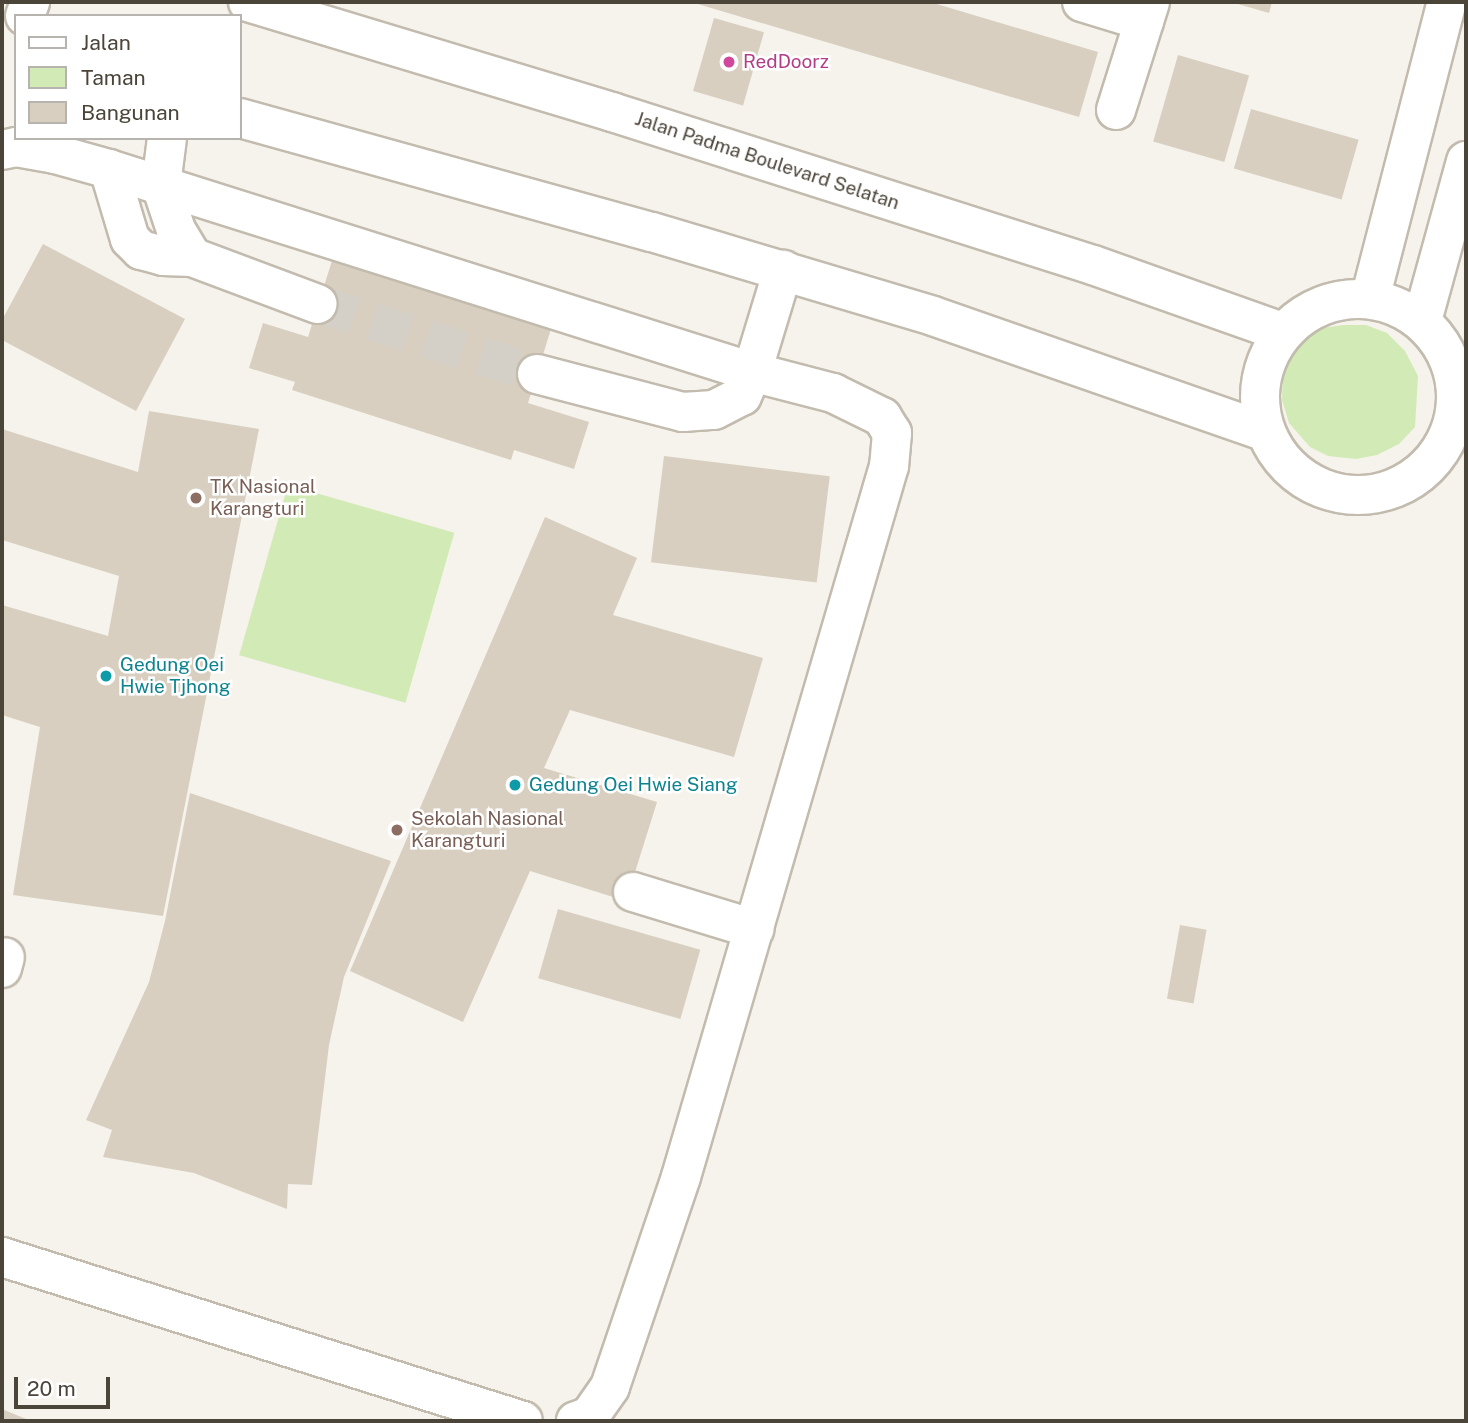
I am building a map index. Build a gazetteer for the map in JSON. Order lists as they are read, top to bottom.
{
  "streets": {
    "street": ["Jalan Padma Boulevard Selatan"]
  },
  "places": [
    "RedDoorz",
    "TK Nasional Karangturi",
    "Gedung Oei Hwie Tjhong",
    "Gedung Oei Hwie Siang",
    "Sekolah Nasional Karangturi"
  ],
  "legend": ["Jalan", "Taman", "Bangunan"],
  "scale_bar": "20 m"
}
